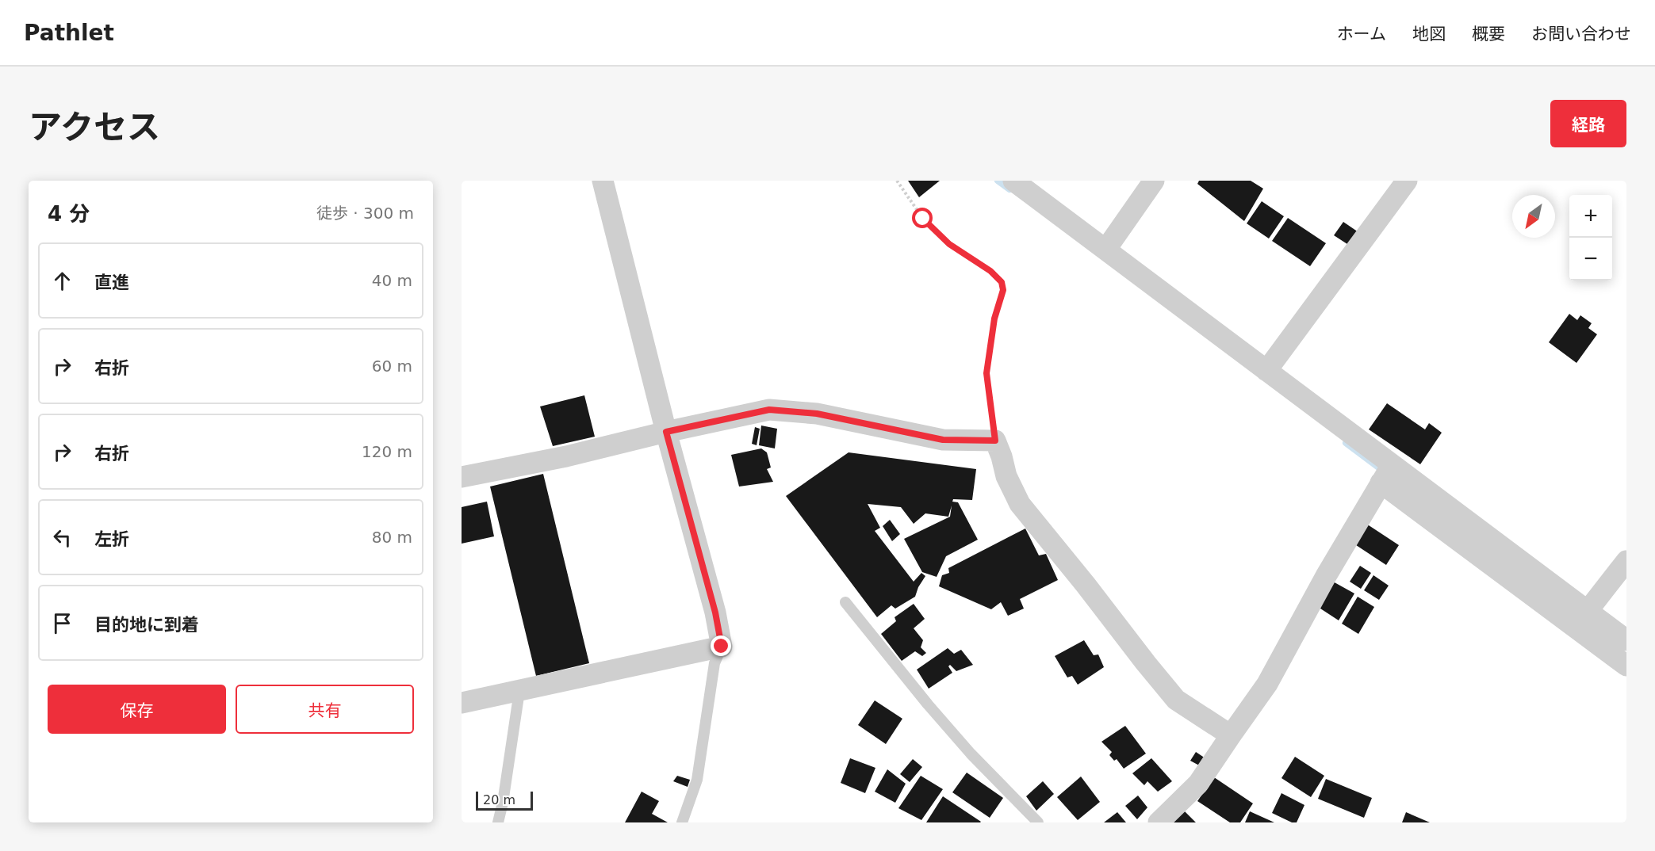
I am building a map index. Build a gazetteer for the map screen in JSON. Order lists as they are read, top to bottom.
{
  "scale_bar": "20 m",
  "north": "bottom left",
  "page": {
    "header": "Pathlet",
    "nav": [
      "ホーム",
      "地図",
      "概要",
      "お問い合わせ"
    ],
    "title": "アクセス",
    "buttons": [
      "経路",
      ["保存", "共有"]
    ],
    "heading": ["4 分", "徒歩 · 300 m"],
    "map_buttons": ["+", "−"],
    "list": [
      ["直進", "40 m"],
      ["右折", "60 m"],
      ["右折", "120 m"],
      ["左折", "80 m"],
      "目的地に到着"
    ],
    "scale": "20 m"
  }
}
